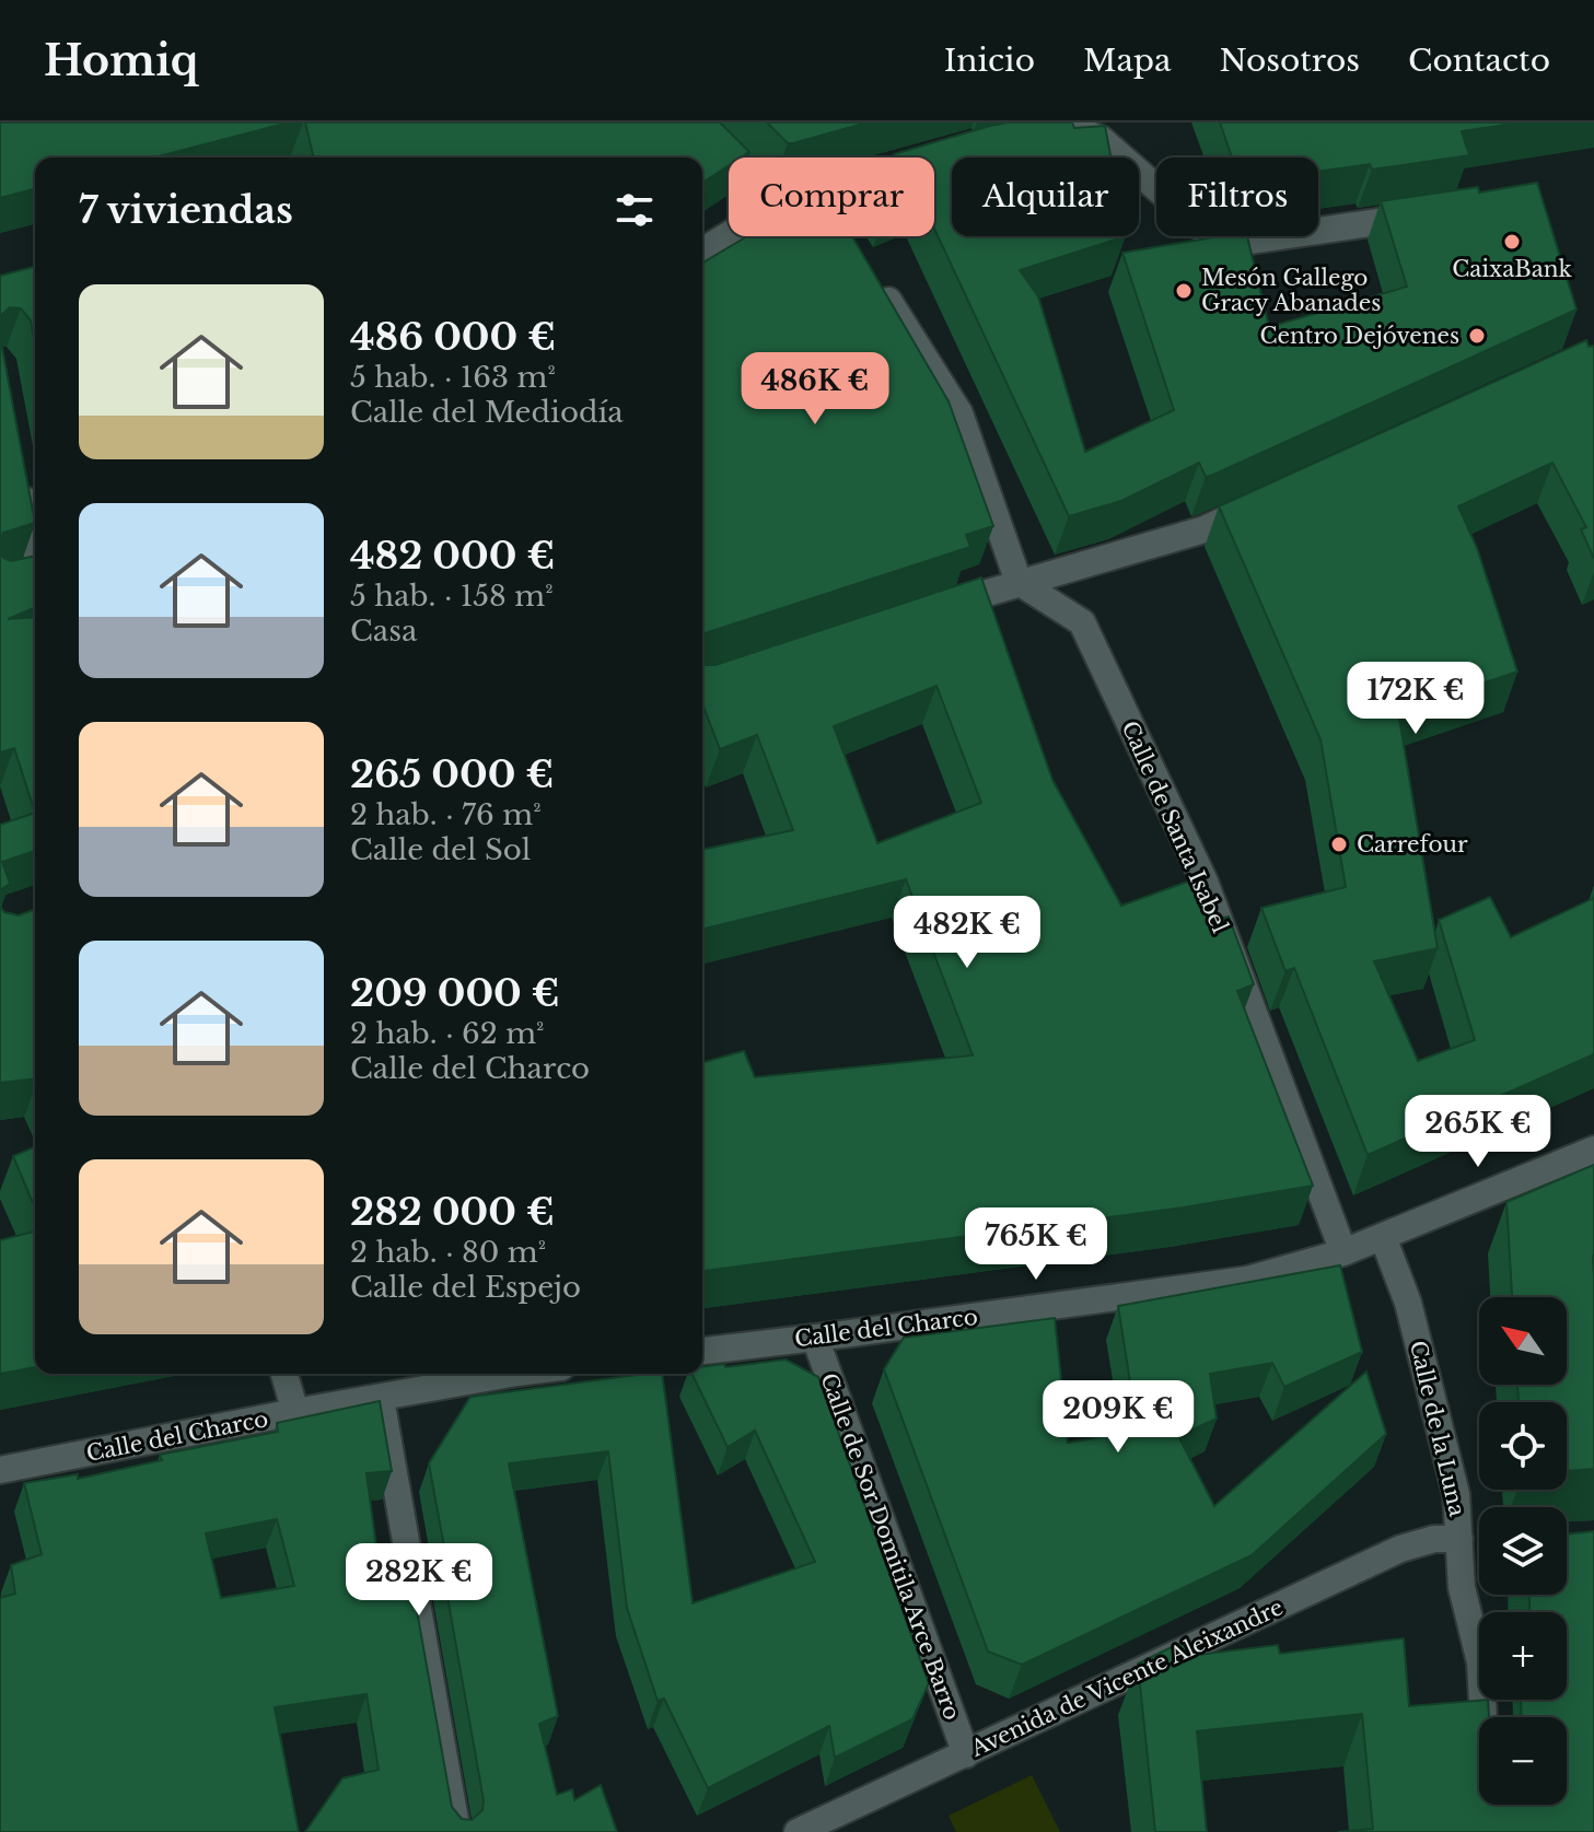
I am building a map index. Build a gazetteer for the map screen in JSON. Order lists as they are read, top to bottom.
{
  "streets": {
    "street": [
      "Calle de Santa Isabel",
      "Calle del Charco",
      "Calle de la Luna",
      "Calle de Sor Domitila Arce Barro",
      "Avenida de Vicente Aleixandre"
    ]
  },
  "crossings": [
    ["Calle de Santa Isabel", "Calle del Charco"],
    ["Calle del Charco", "Calle de la Luna"],
    ["Calle del Charco", "Calle de Sor Domitila Arce Barro"],
    ["Calle de la Luna", "Avenida de Vicente Aleixandre"],
    ["Calle de Sor Domitila Arce Barro", "Avenida de Vicente Aleixandre"]
  ],
  "places": [
    "CaixaBank",
    "Mesón Gallego Gracy Abanades",
    "Centro Dejóvenes",
    "Carrefour"
  ],
  "north": "top left",
  "page": {
    "header": "Homiq",
    "nav": [
      "Inicio",
      "Mapa",
      "Nosotros",
      "Contacto"
    ],
    "chip": ["Comprar", "Alquilar", "Filtros"],
    "heading": "7 viviendas",
    "list": [
      {
        "name": "486 000 €",
        "note": "5 hab. · 163 m² · Calle del Mediodía"
      },
      {
        "name": "482 000 €",
        "note": "5 hab. · 158 m² · Casa"
      },
      {
        "name": "265 000 €",
        "note": "2 hab. · 76 m² · Calle del Sol"
      },
      {
        "name": "209 000 €",
        "note": "2 hab. · 62 m² · Calle del Charco"
      },
      {
        "name": "282 000 €",
        "note": "2 hab. · 80 m² · Calle del Espejo"
      }
    ],
    "price": [
      "486K €",
      "172K €",
      "482K €",
      "265K €",
      "765K €",
      "209K €",
      "282K €"
    ],
    "map_buttons": ["+", "−"]
  }
}
